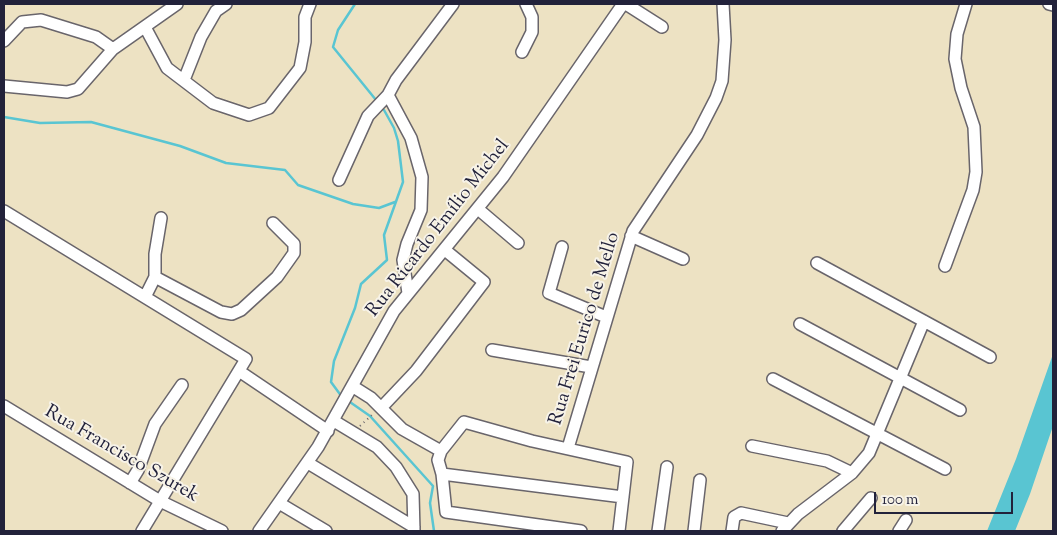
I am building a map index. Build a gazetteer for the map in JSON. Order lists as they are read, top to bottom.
{
  "streets": {
    "street": ["Rua Ricardo Emílio Michel", "Rua Frei Eurico de Mello", "Rua Francisco Szurek"]
  },
  "scale_bar": "100 m"
}
